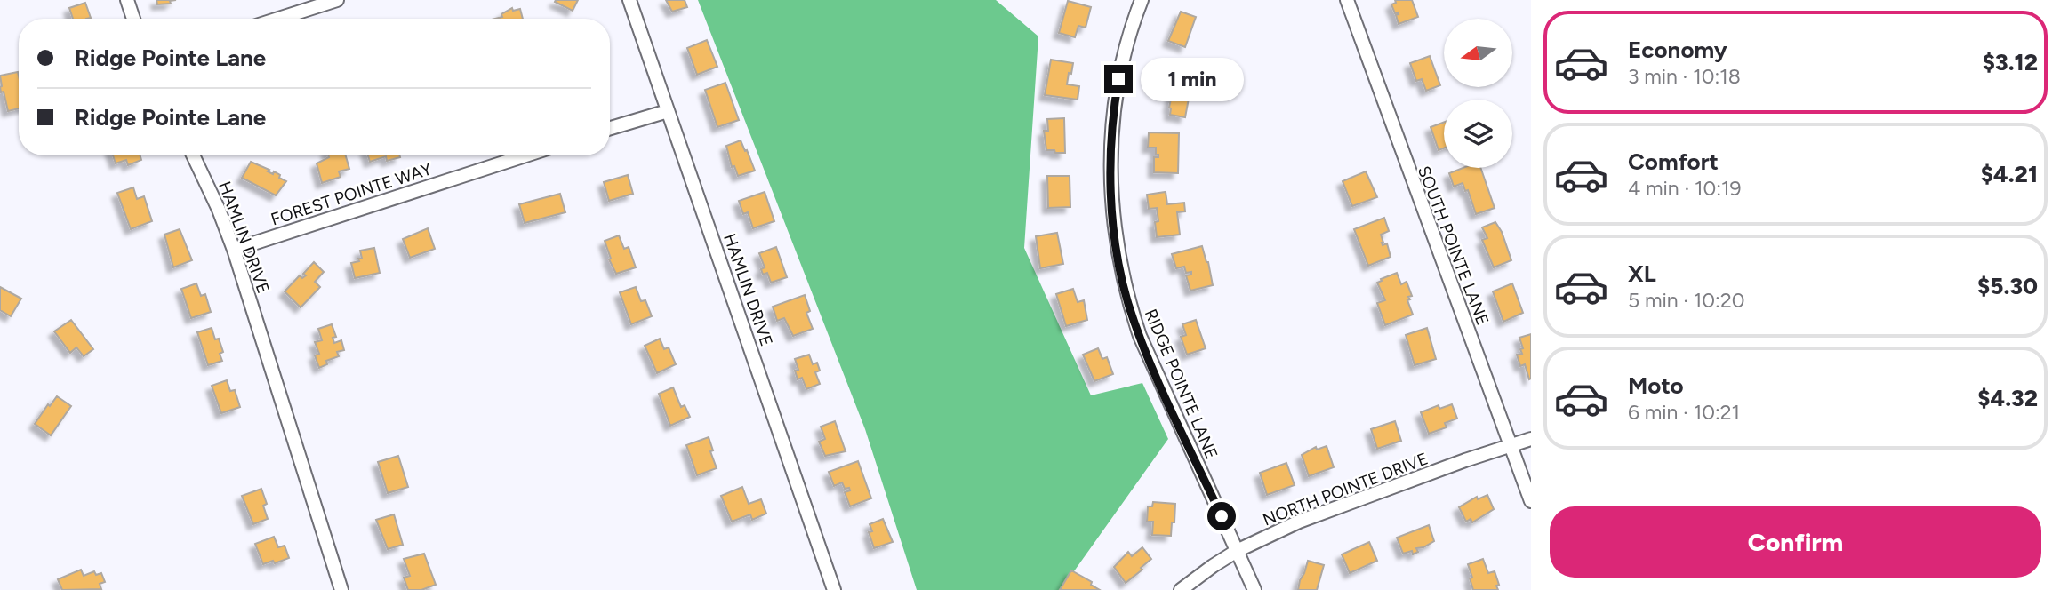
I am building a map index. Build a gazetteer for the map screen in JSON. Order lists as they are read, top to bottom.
{
  "streets": {
    "street": [
      "FOREST POINTE WAY",
      "HAMLIN DRIVE",
      "SOUTH POINTE LANE",
      "RIDGE POINTE LANE",
      "NORTH POINTE DRIVE"
    ]
  },
  "crossings": [
    ["FOREST POINTE WAY", "HAMLIN DRIVE"],
    ["SOUTH POINTE LANE", "NORTH POINTE DRIVE"],
    ["RIDGE POINTE LANE", "NORTH POINTE DRIVE"]
  ],
  "north": "left",
  "page": {
    "list": [
      {
        "name": "Economy",
        "note": "3 min · 10:18",
        "value": "$3.12"
      },
      {
        "name": "Comfort",
        "note": "4 min · 10:19",
        "value": "$4.21"
      },
      {
        "name": "XL",
        "note": "5 min · 10:20",
        "value": "$5.30"
      },
      {
        "name": "Moto",
        "note": "6 min · 10:21",
        "value": "$4.32"
      }
    ],
    "banner": ["Ridge Pointe Lane", "Ridge Pointe Lane"],
    "bubble": "1 min",
    "buttons": "Confirm"
  }
}
